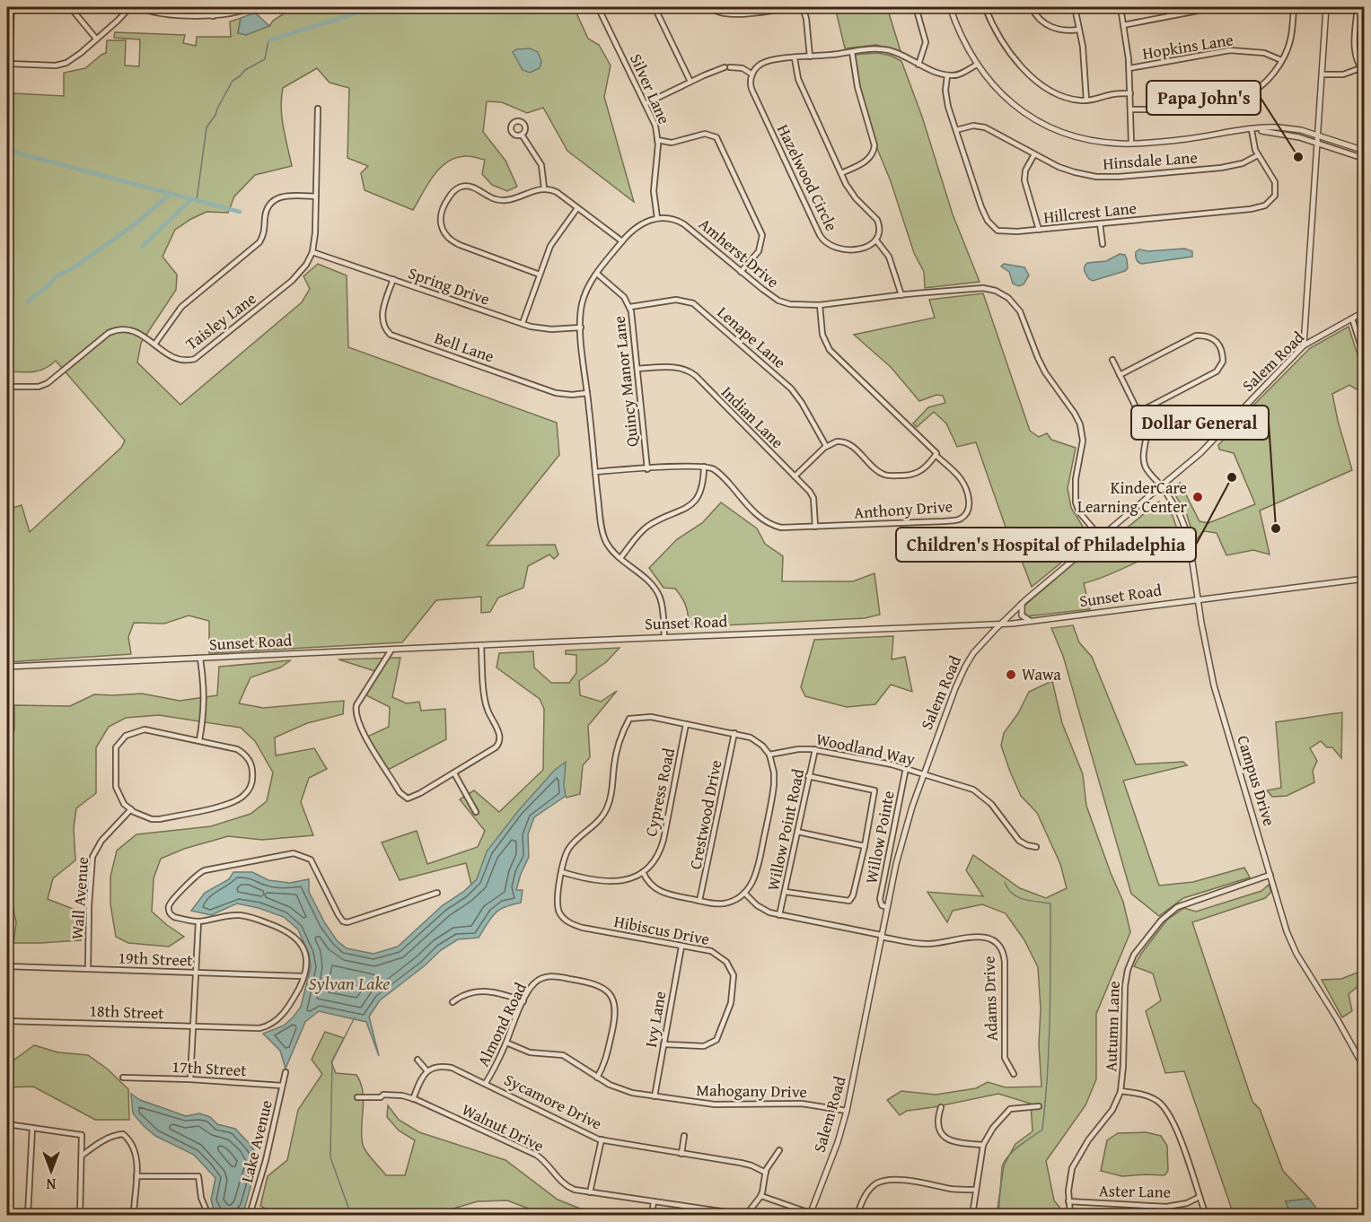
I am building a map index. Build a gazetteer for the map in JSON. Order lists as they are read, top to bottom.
{
  "streets": {
    "street": [
      "Hopkins Lane",
      "Silver Lane",
      "Hinsdale Lane",
      "Hazelwood Circle",
      "Hillcrest Lane",
      "Amherst Drive",
      "Spring Drive",
      "Taisley Lane",
      "Lenape Lane",
      "Bell Lane",
      "Salem Road",
      "Quincy Manor Lane",
      "Indian Lane",
      "Anthony Drive",
      "Sunset Road",
      "Woodland Way",
      "Campus Drive",
      "Cypress Road",
      "Crestwood Drive",
      "Willow Point Road",
      "Willow Pointe",
      "Wall Avenue",
      "Hibiscus Drive",
      "19th Street",
      "Adams Drive",
      "18th Street",
      "Ivy Lane",
      "Almond Road",
      "Autumn Lane",
      "17th Street",
      "Mahogany Drive",
      "Sycamore Drive",
      "Walnut Drive",
      "Lake Avenue",
      "Aster Lane"
    ]
  },
  "crossings": [
    ["Silver Lane", "Amherst Drive"],
    ["Hinsdale Lane", "Hillcrest Lane"],
    ["Amherst Drive", "Salem Road"],
    ["Amherst Drive", "Anthony Drive"],
    ["Spring Drive", "Taisley Lane"],
    ["Spring Drive", "Bell Lane"],
    ["Lenape Lane", "Quincy Manor Lane"],
    ["Salem Road", "Sunset Road"],
    ["Salem Road", "Woodland Way"],
    ["Salem Road", "Campus Drive"],
    ["Salem Road", "Willow Pointe"],
    ["Salem Road", "Adams Drive"],
    ["Salem Road", "Mahogany Drive"],
    ["Quincy Manor Lane", "Indian Lane"],
    ["Indian Lane", "Anthony Drive"],
    ["Sunset Road", "Campus Drive"],
    ["Woodland Way", "Willow Point Road"],
    ["Woodland Way", "Willow Pointe"],
    ["Campus Drive", "Autumn Lane"],
    ["Wall Avenue", "19th Street"],
    ["Hibiscus Drive", "Ivy Lane"],
    ["19th Street", "18th Street"],
    ["Ivy Lane", "Mahogany Drive"],
    ["Almond Road", "Mahogany Drive"],
    ["Almond Road", "Sycamore Drive"],
    ["Autumn Lane", "Aster Lane"],
    ["17th Street", "Lake Avenue"]
  ],
  "water": ["Sylvan Lake"],
  "places": [
    "Papa John's",
    "Children's Hospital of Philadelphia",
    "KinderCare Learning Center",
    "Dollar General",
    "Wawa"
  ],
  "north": "bottom"
}
